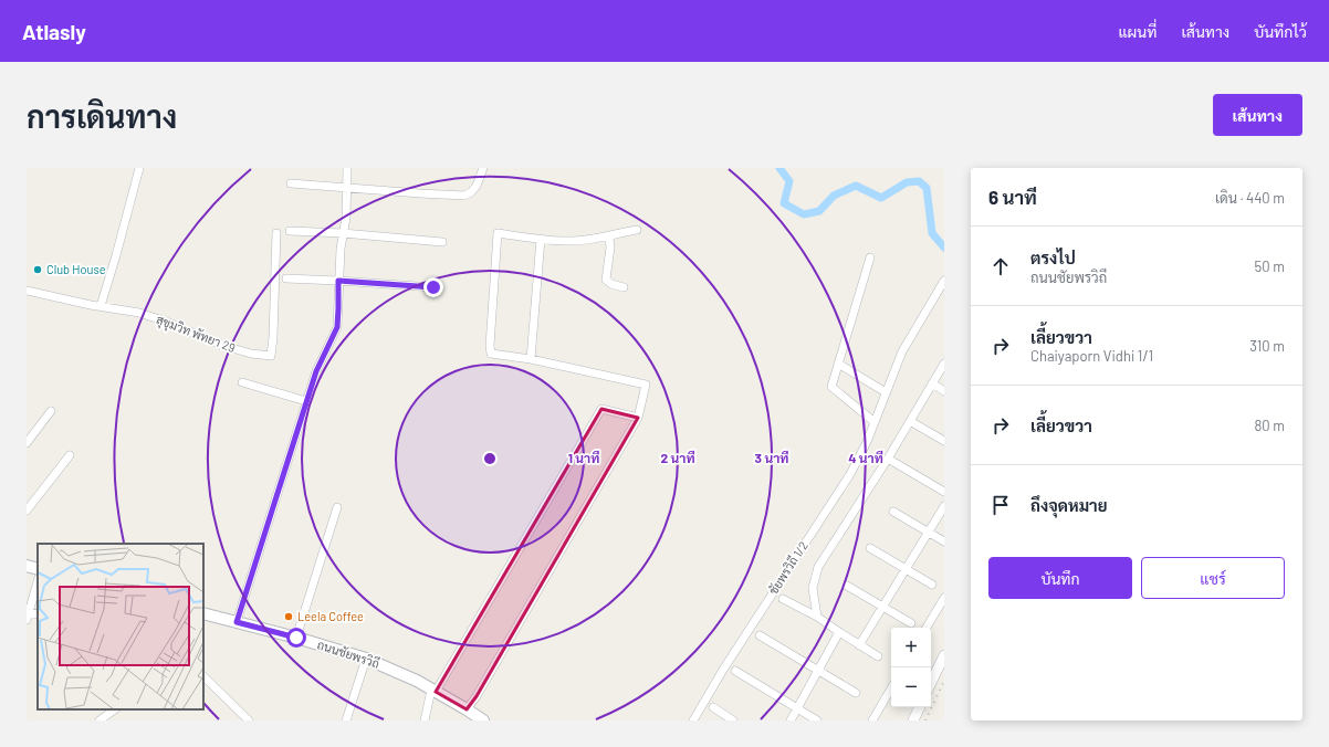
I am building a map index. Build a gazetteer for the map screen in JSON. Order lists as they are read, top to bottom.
{
  "streets": {
    "main road": ["ถนนชัยพรวิถี"],
    "street": ["สุขุมวิท พัทยา 29", "ชัยพรวิถี 1/2"]
  },
  "places": ["Club House", "Leela Coffee"],
  "page": {
    "header": "Atlasly",
    "nav": ["แผนที่", "เส้นทาง", "บันทึกไว้"],
    "buttons": [
      "เส้นทาง",
      ["บันทึก", "แชร์"]
    ],
    "title": "การเดินทาง",
    "heading": ["6 นาที", "เดิน · 440 m"],
    "list": [
      ["ตรงไป", "ถนนชัยพรวิถี", "50 m"],
      ["เลี้ยวขวา", "Chaiyaporn Vidhi 1/1", "310 m"],
      ["เลี้ยวขวา", "80 m"],
      "ถึงจุดหมาย"
    ],
    "map_buttons": ["+", "−"]
  },
  "rings": [
    "1 นาที",
    "2 นาที",
    "3 นาที",
    "4 นาที"
  ]
}
